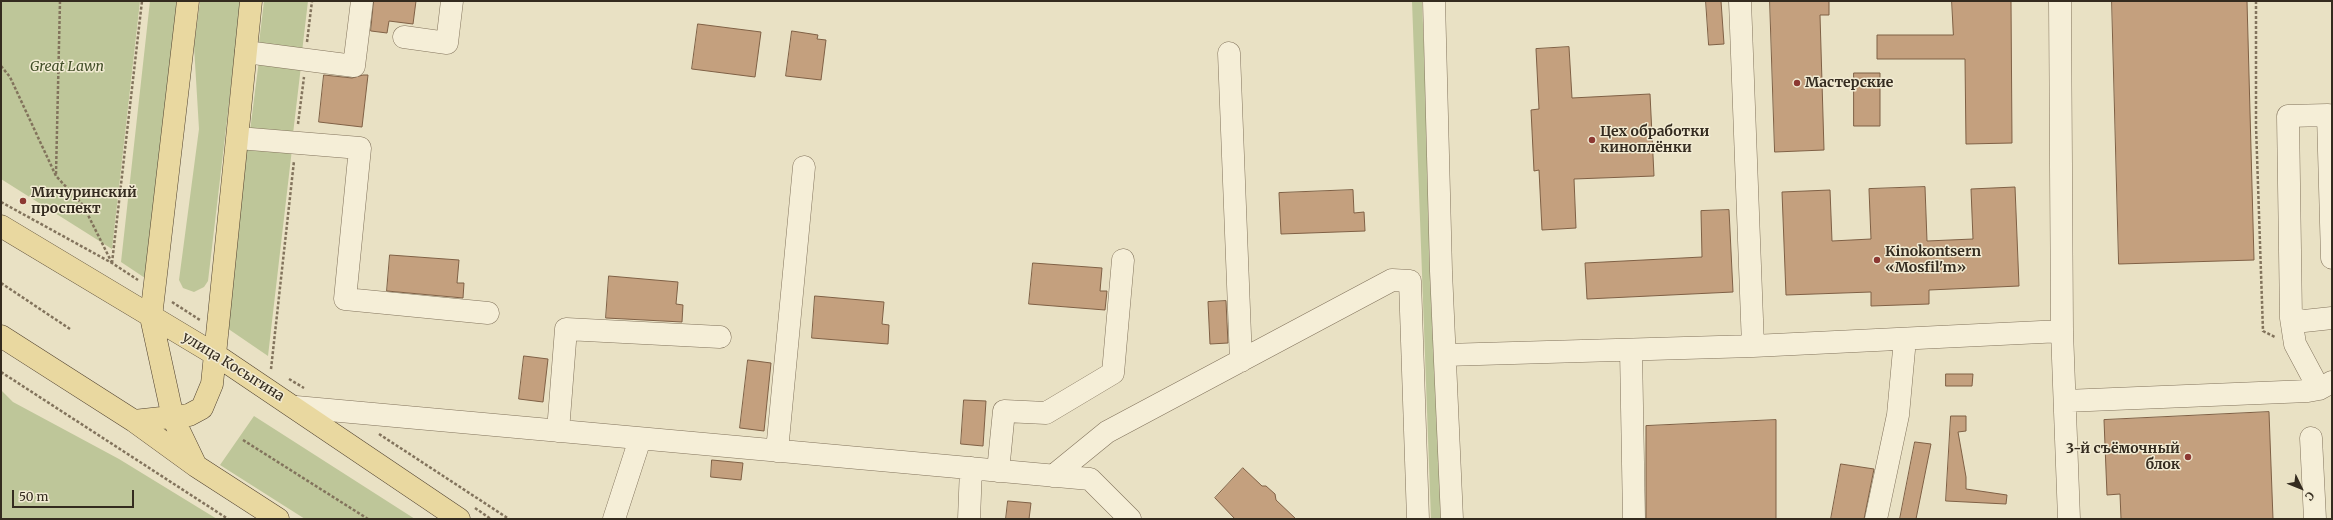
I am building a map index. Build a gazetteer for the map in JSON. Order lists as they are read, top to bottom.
{
  "streets": {
    "main road": ["улица Косыгина"]
  },
  "parks": ["Great Lawn"],
  "places": [
    "Мастерские",
    "Цех обработки киноплёнки",
    "Мичуринский проспект",
    "Kinokontsern «Mosfil'm»",
    "3-й съёмочный блок"
  ],
  "scale_bar": "50 m",
  "north": "bottom right"
}
